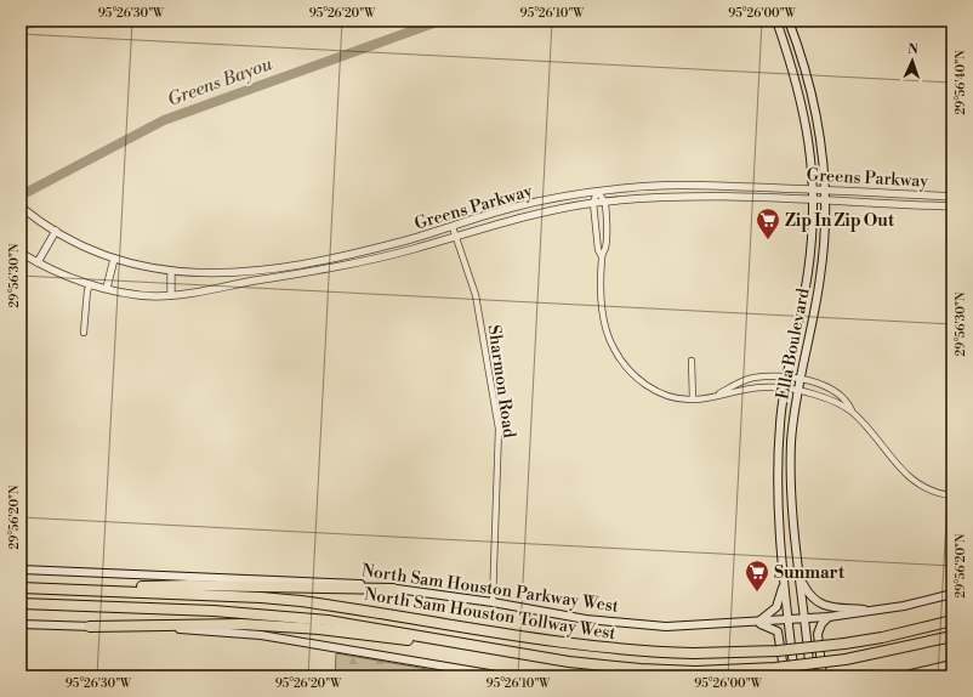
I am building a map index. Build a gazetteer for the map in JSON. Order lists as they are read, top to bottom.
{
  "streets": {
    "highway": ["North Sam Houston Tollway West"],
    "main road": ["Ella Boulevard", "North Sam Houston Parkway West"],
    "street": ["Greens Parkway", "Sharmon Road"]
  },
  "crossings": [
    ["Greens Parkway", "Ella Boulevard"],
    ["Greens Parkway", "Sharmon Road"],
    ["Ella Boulevard", "North Sam Houston Parkway West"],
    ["Sharmon Road", "North Sam Houston Parkway West"]
  ],
  "water": ["Greens Bayou"],
  "places": {
    "supermarket": ["Zip In Zip Out", "Sunmart"]
  },
  "north": "top",
  "coordinates": [
    "95°26'30\"W",
    "95°26'20\"W",
    "95°26'10\"W",
    "95°26'00\"W",
    "29°56'40\"N",
    "29°56'30\"N",
    "29°56'20\"N"
  ]
}
